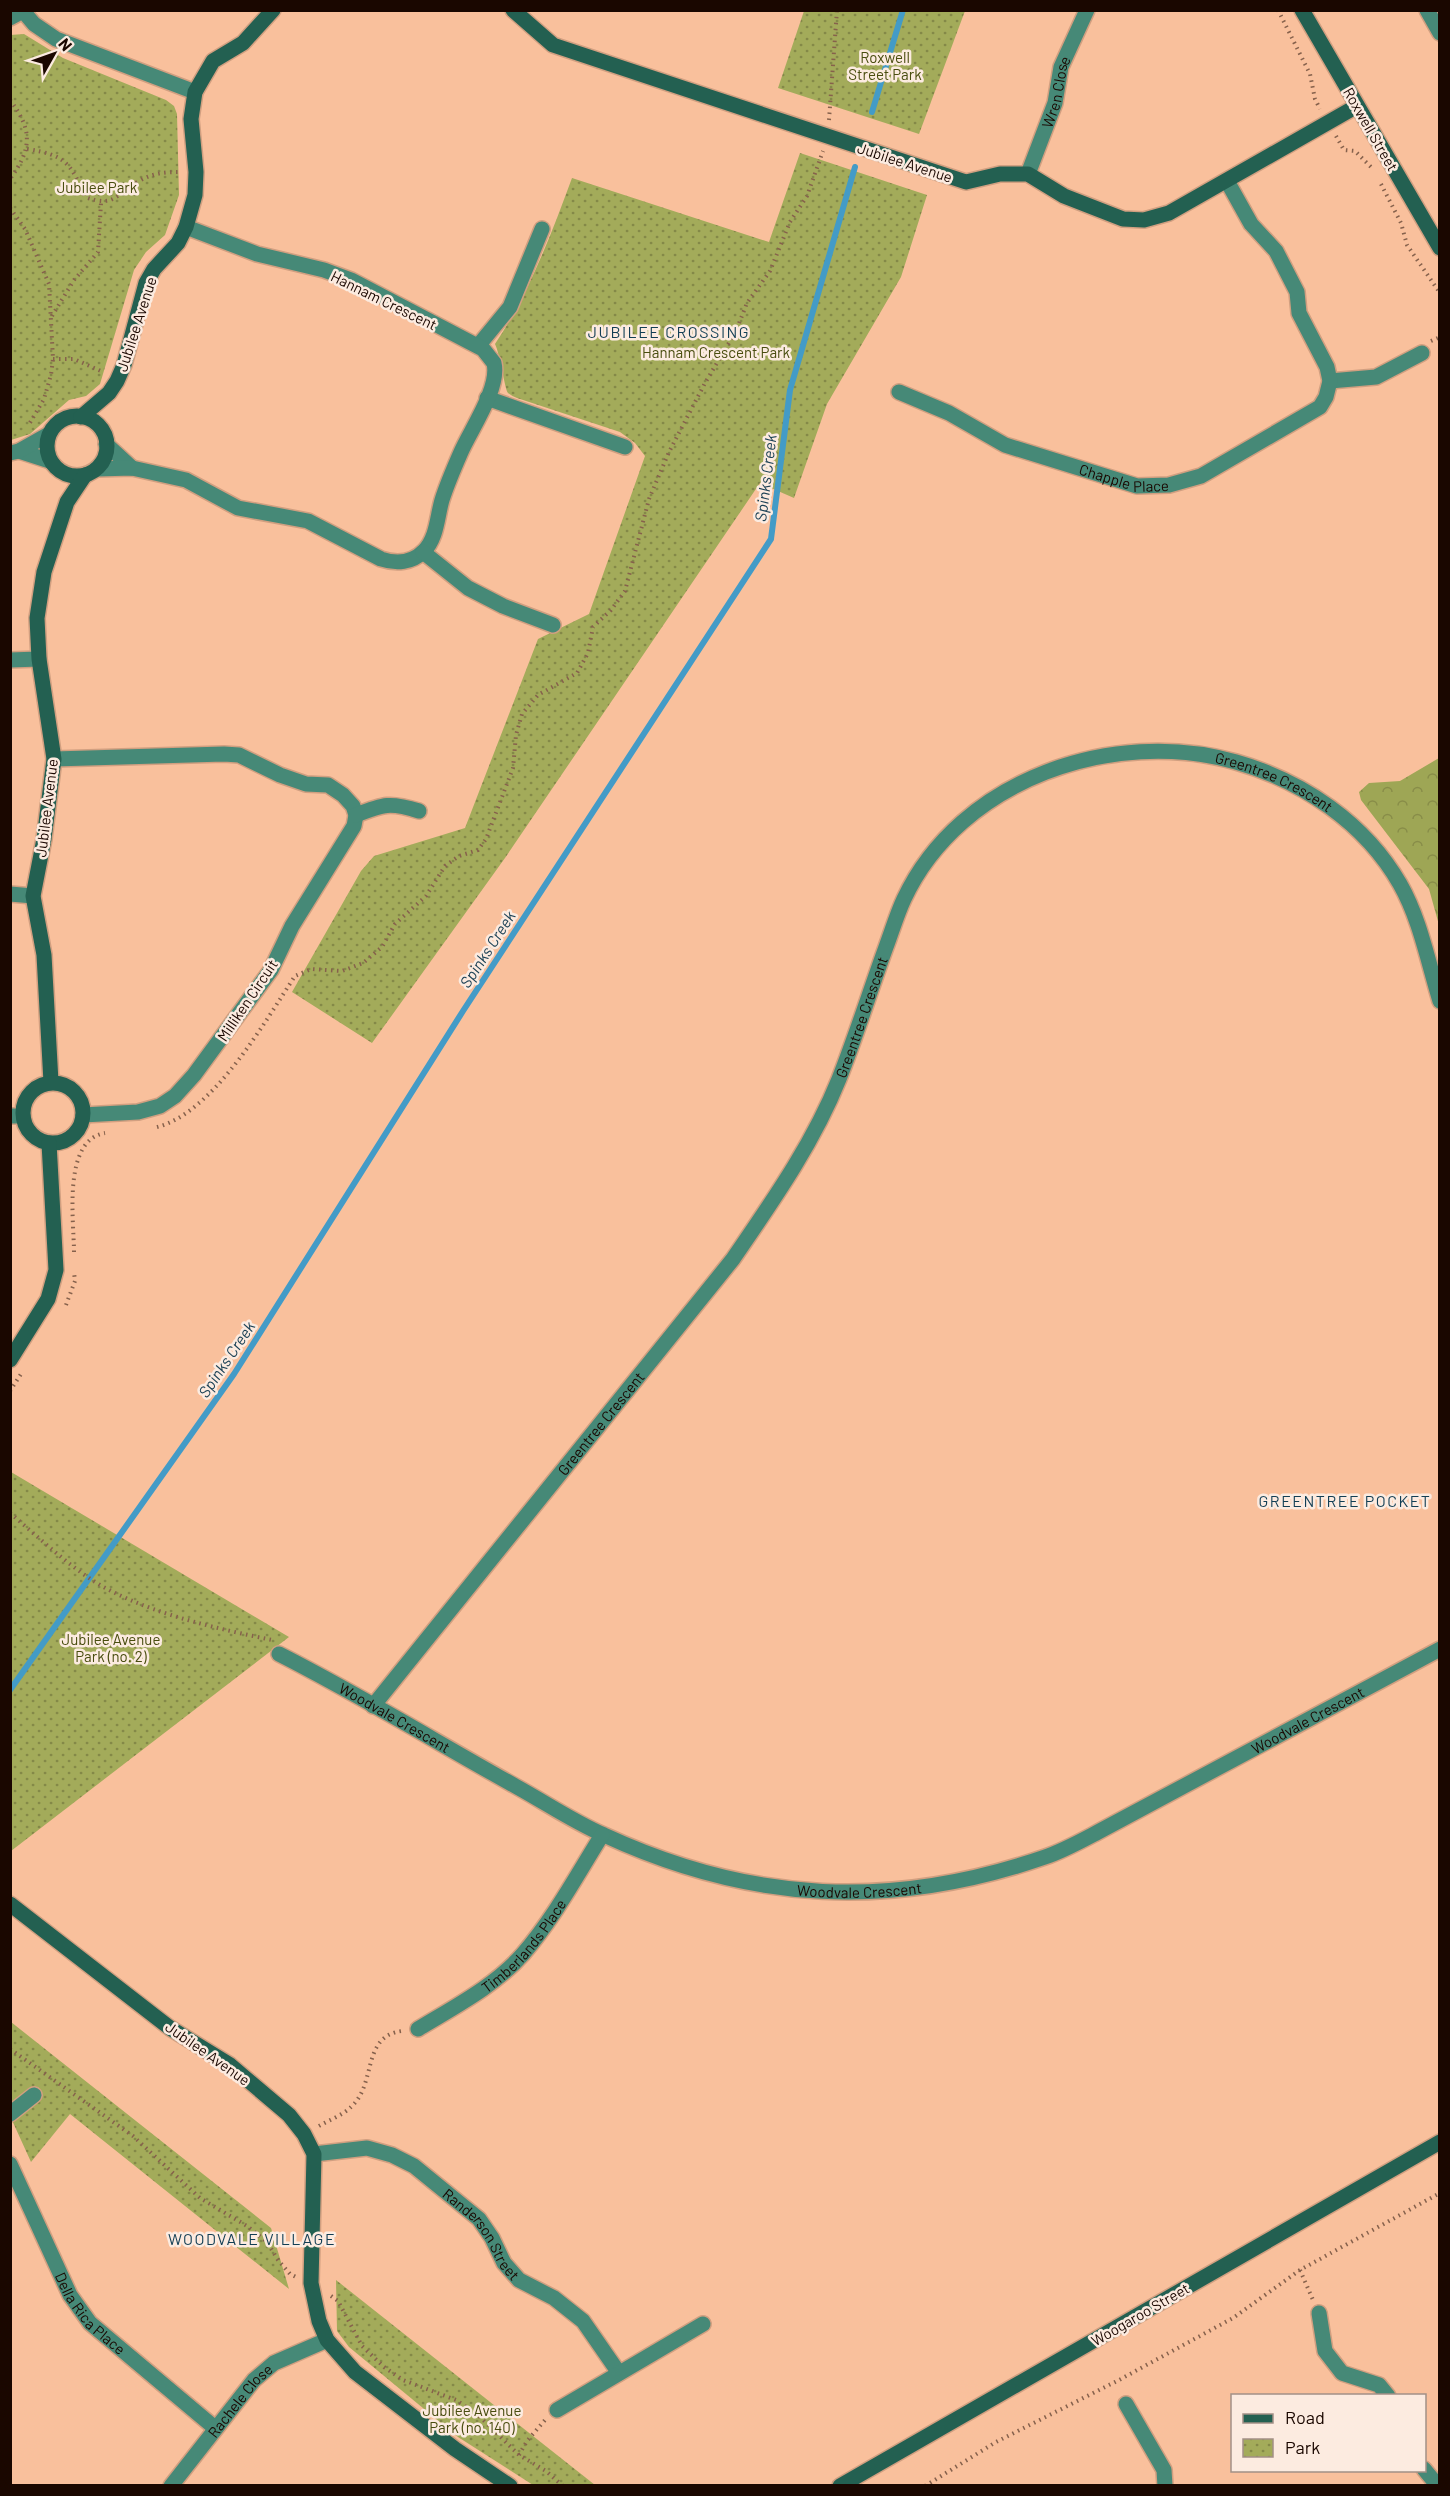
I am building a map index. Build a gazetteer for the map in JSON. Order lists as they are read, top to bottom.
{
  "streets": {
    "street": [
      "Wren Close",
      "Roxwell Street",
      "Jubilee Avenue",
      "Hannam Crescent",
      "Chapple Place",
      "Greentree Crescent",
      "Milliken Circuit",
      "Woodvale Crescent",
      "Timberlands Place",
      "Randerson Street",
      "Della Rica Place",
      "Woogaroo Street",
      "Rachele Close"
    ]
  },
  "crossings": [
    ["Wren Close", "Jubilee Avenue"],
    ["Jubilee Avenue", "Hannam Crescent"],
    ["Jubilee Avenue", "Milliken Circuit"],
    ["Jubilee Avenue", "Randerson Street"],
    ["Jubilee Avenue", "Rachele Close"],
    ["Greentree Crescent", "Woodvale Crescent"],
    ["Woodvale Crescent", "Timberlands Place"],
    ["Della Rica Place", "Rachele Close"]
  ],
  "districts": ["JUBILEE CROSSING", "GREENTREE POCKET", "WOODVALE VILLAGE"],
  "water": ["Spinks Creek"],
  "parks": [
    "Roxwell Street Park",
    "Jubilee Park",
    "Hannam Crescent Park",
    "Jubilee Avenue Park (no. 2)",
    "Jubilee Avenue Park (no. 140)"
  ],
  "legend": ["Road", "Park"],
  "north": "top right"
}
